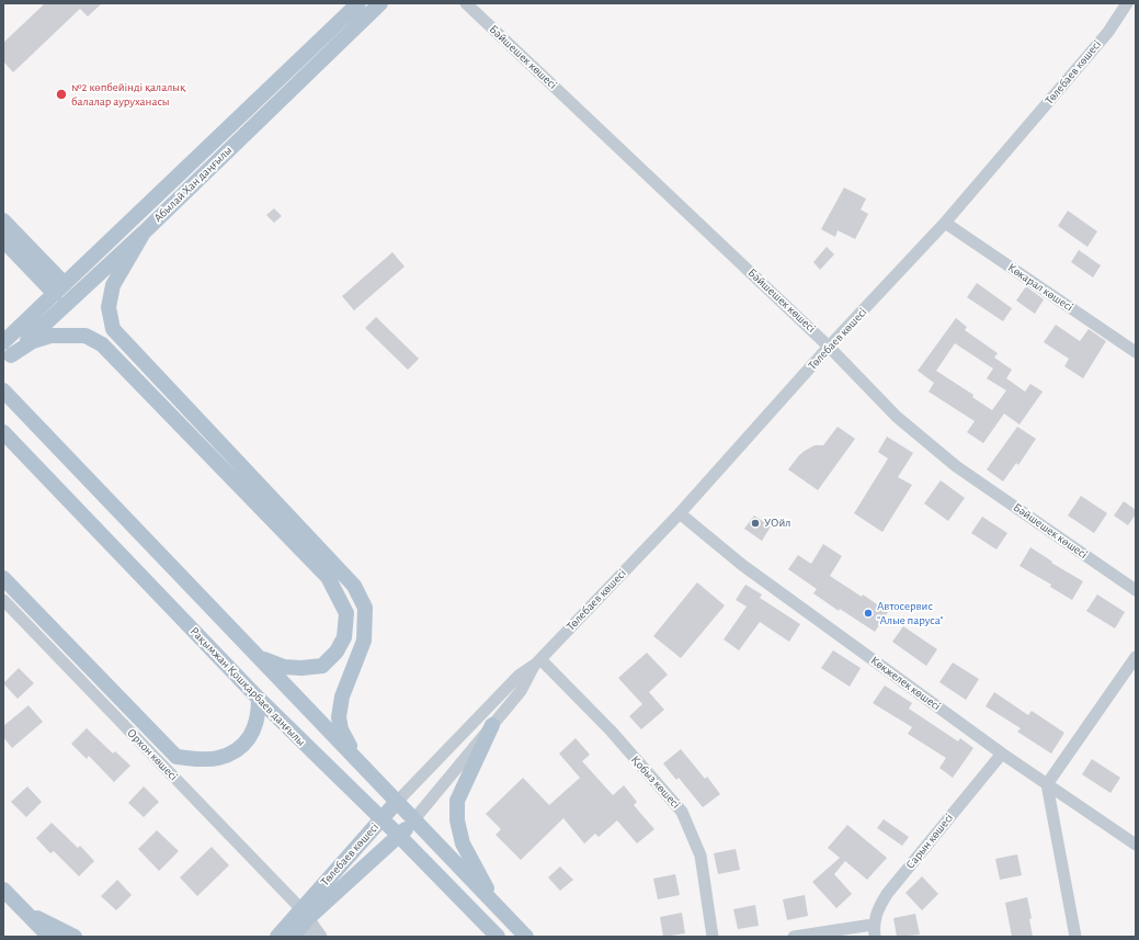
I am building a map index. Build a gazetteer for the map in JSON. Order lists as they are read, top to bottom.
{
  "streets": {
    "main road": ["Төлебаев көшесі", "Абылай Хан даңғылы", "Рақымжан Қошқарбаев даңғылы"],
    "street": [
      "Бәйшешек көшесі",
      "Көкарал көшесі",
      "Көкжелек көшесі",
      "Орхон көшесі",
      "Қобыз көшесі",
      "Сарын көшесі"
    ]
  },
  "crossings": [
    ["Бәйшешек көшесі", "Төлебаев көшесі"],
    ["Төлебаев көшесі", "Көкарал көшесі"],
    ["Төлебаев көшесі", "Көкжелек көшесі"],
    ["Төлебаев көшесі", "Рақымжан Қошқарбаев даңғылы"],
    ["Төлебаев көшесі", "Орхон көшесі"],
    ["Төлебаев көшесі", "Қобыз көшесі"],
    ["Көкжелек көшесі", "Сарын көшесі"]
  ],
  "places": ["№2 көпбейінді қалалық балалар ауруханасы", "УОйл", "Автосервис \"Алые паруса\""]
}
